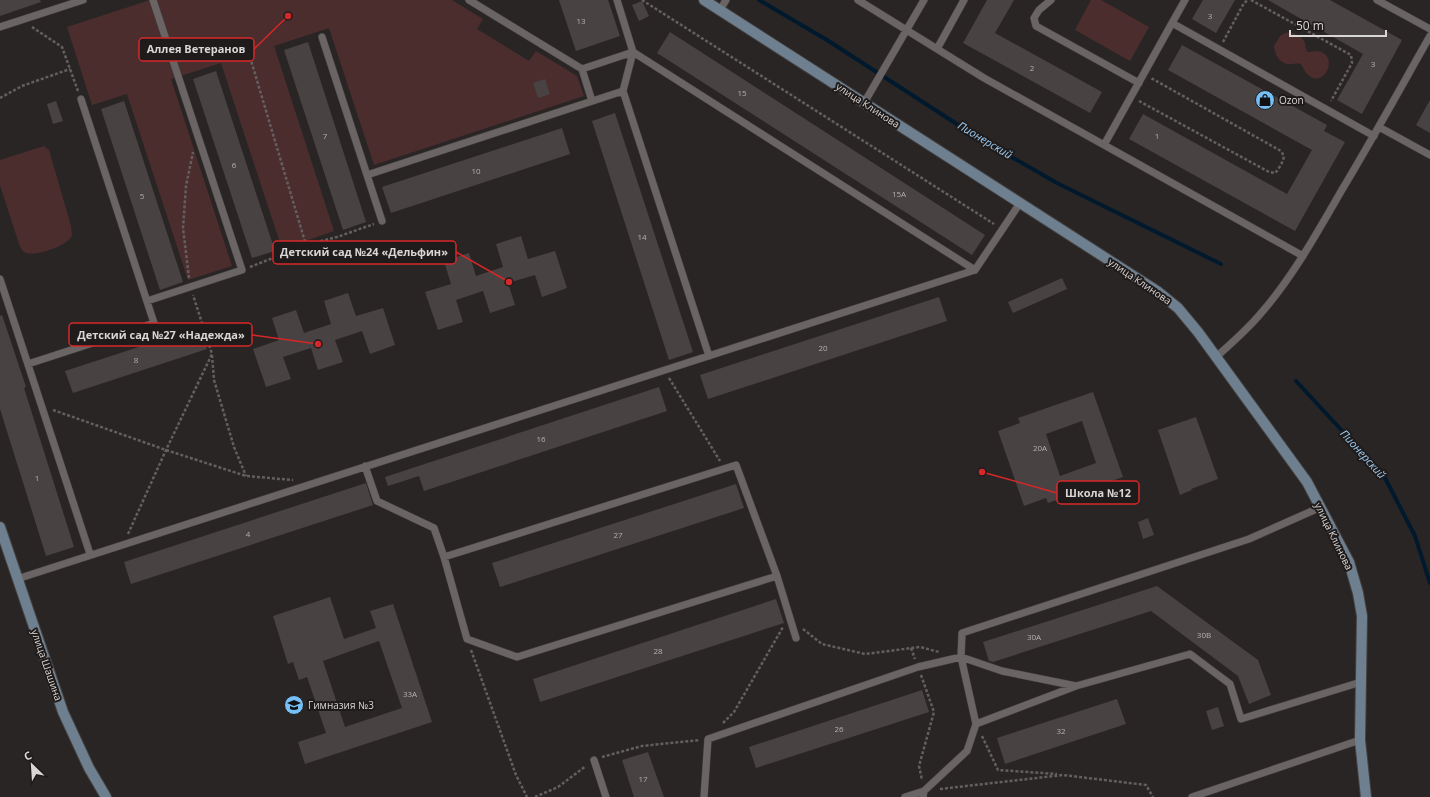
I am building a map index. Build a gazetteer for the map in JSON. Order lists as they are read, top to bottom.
{
  "streets": {
    "street": ["улица Клинова", "улица Шашина"]
  },
  "water": ["Пионерский"],
  "places": {
    "other": [
      "Аллея Ветеранов",
      "Детский сад №24 «Дельфин»",
      "Детский сад №27 «Надежда»",
      "Школа №12"
    ],
    "shop": ["Ozon"],
    "school or university": ["Гимназия №3"]
  },
  "house_numbers": [
    "3",
    "13",
    "3",
    "2",
    "15",
    "7",
    "1",
    "6",
    "10",
    "15А",
    "5",
    "14",
    "20",
    "8",
    "16",
    "20А",
    "1",
    "4",
    "27",
    "30В",
    "30А",
    "28",
    "33А",
    "26",
    "32",
    "17"
  ],
  "scale_bar": "50 m",
  "north": "top left"
}
